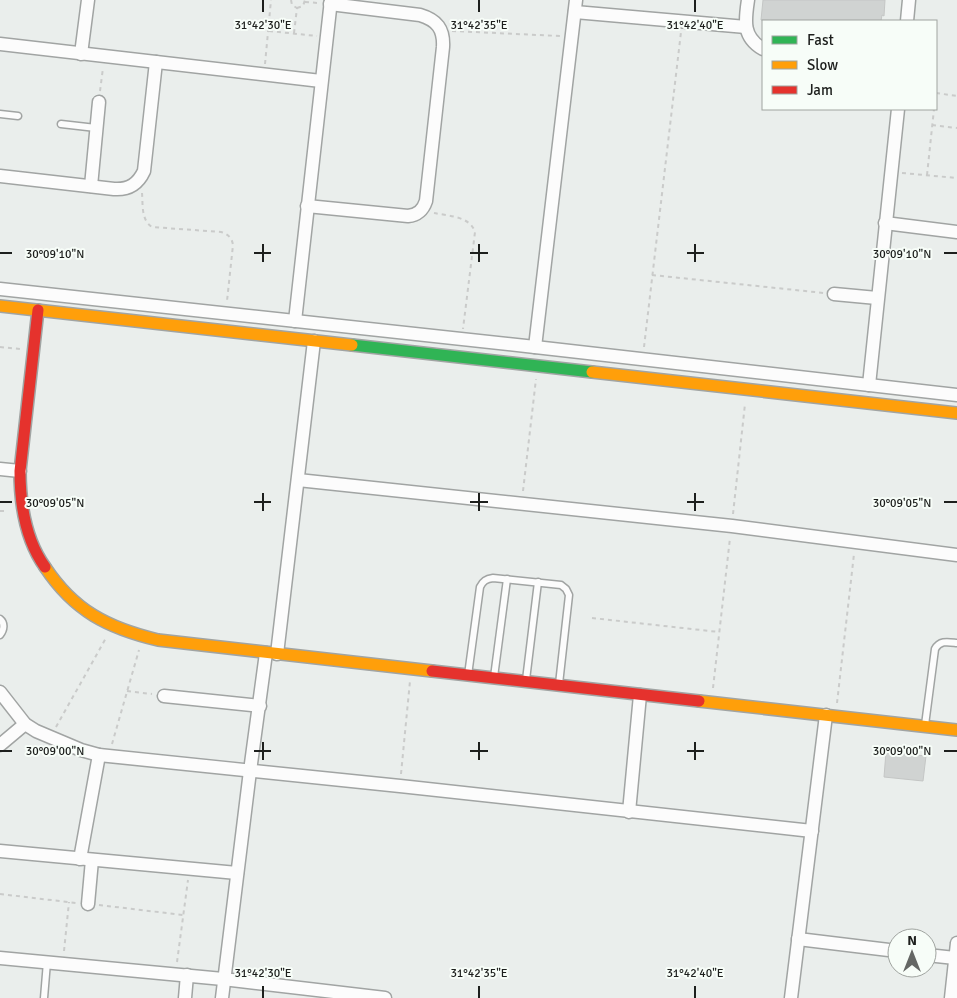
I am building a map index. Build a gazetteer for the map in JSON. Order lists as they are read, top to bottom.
{
  "legend": ["Fast", "Slow", "Jam"],
  "north": "top",
  "coordinates": [
    "31°42'30\"E",
    "31°42'35\"E",
    "31°42'40\"E",
    "30°09'10\"N",
    "30°09'05\"N",
    "30°09'00\"N"
  ]
}
